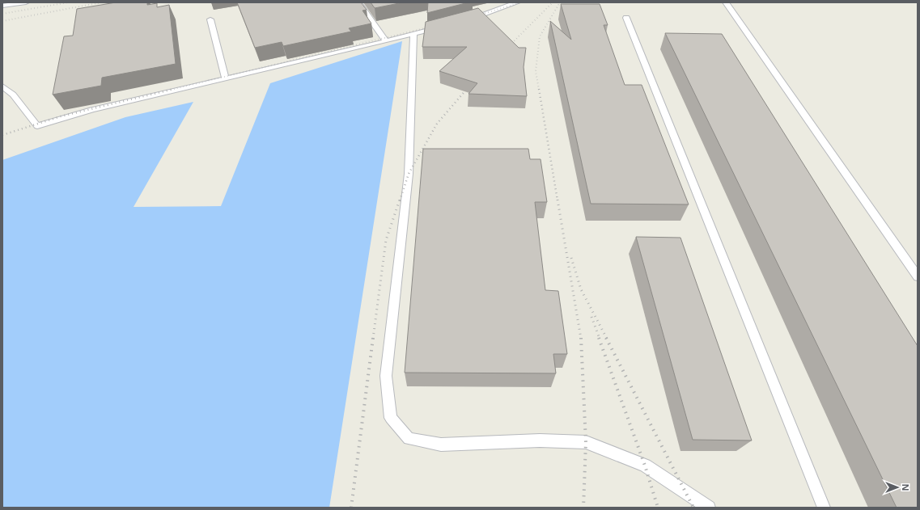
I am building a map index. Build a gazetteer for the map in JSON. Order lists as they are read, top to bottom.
{
  "north": "right"
}
